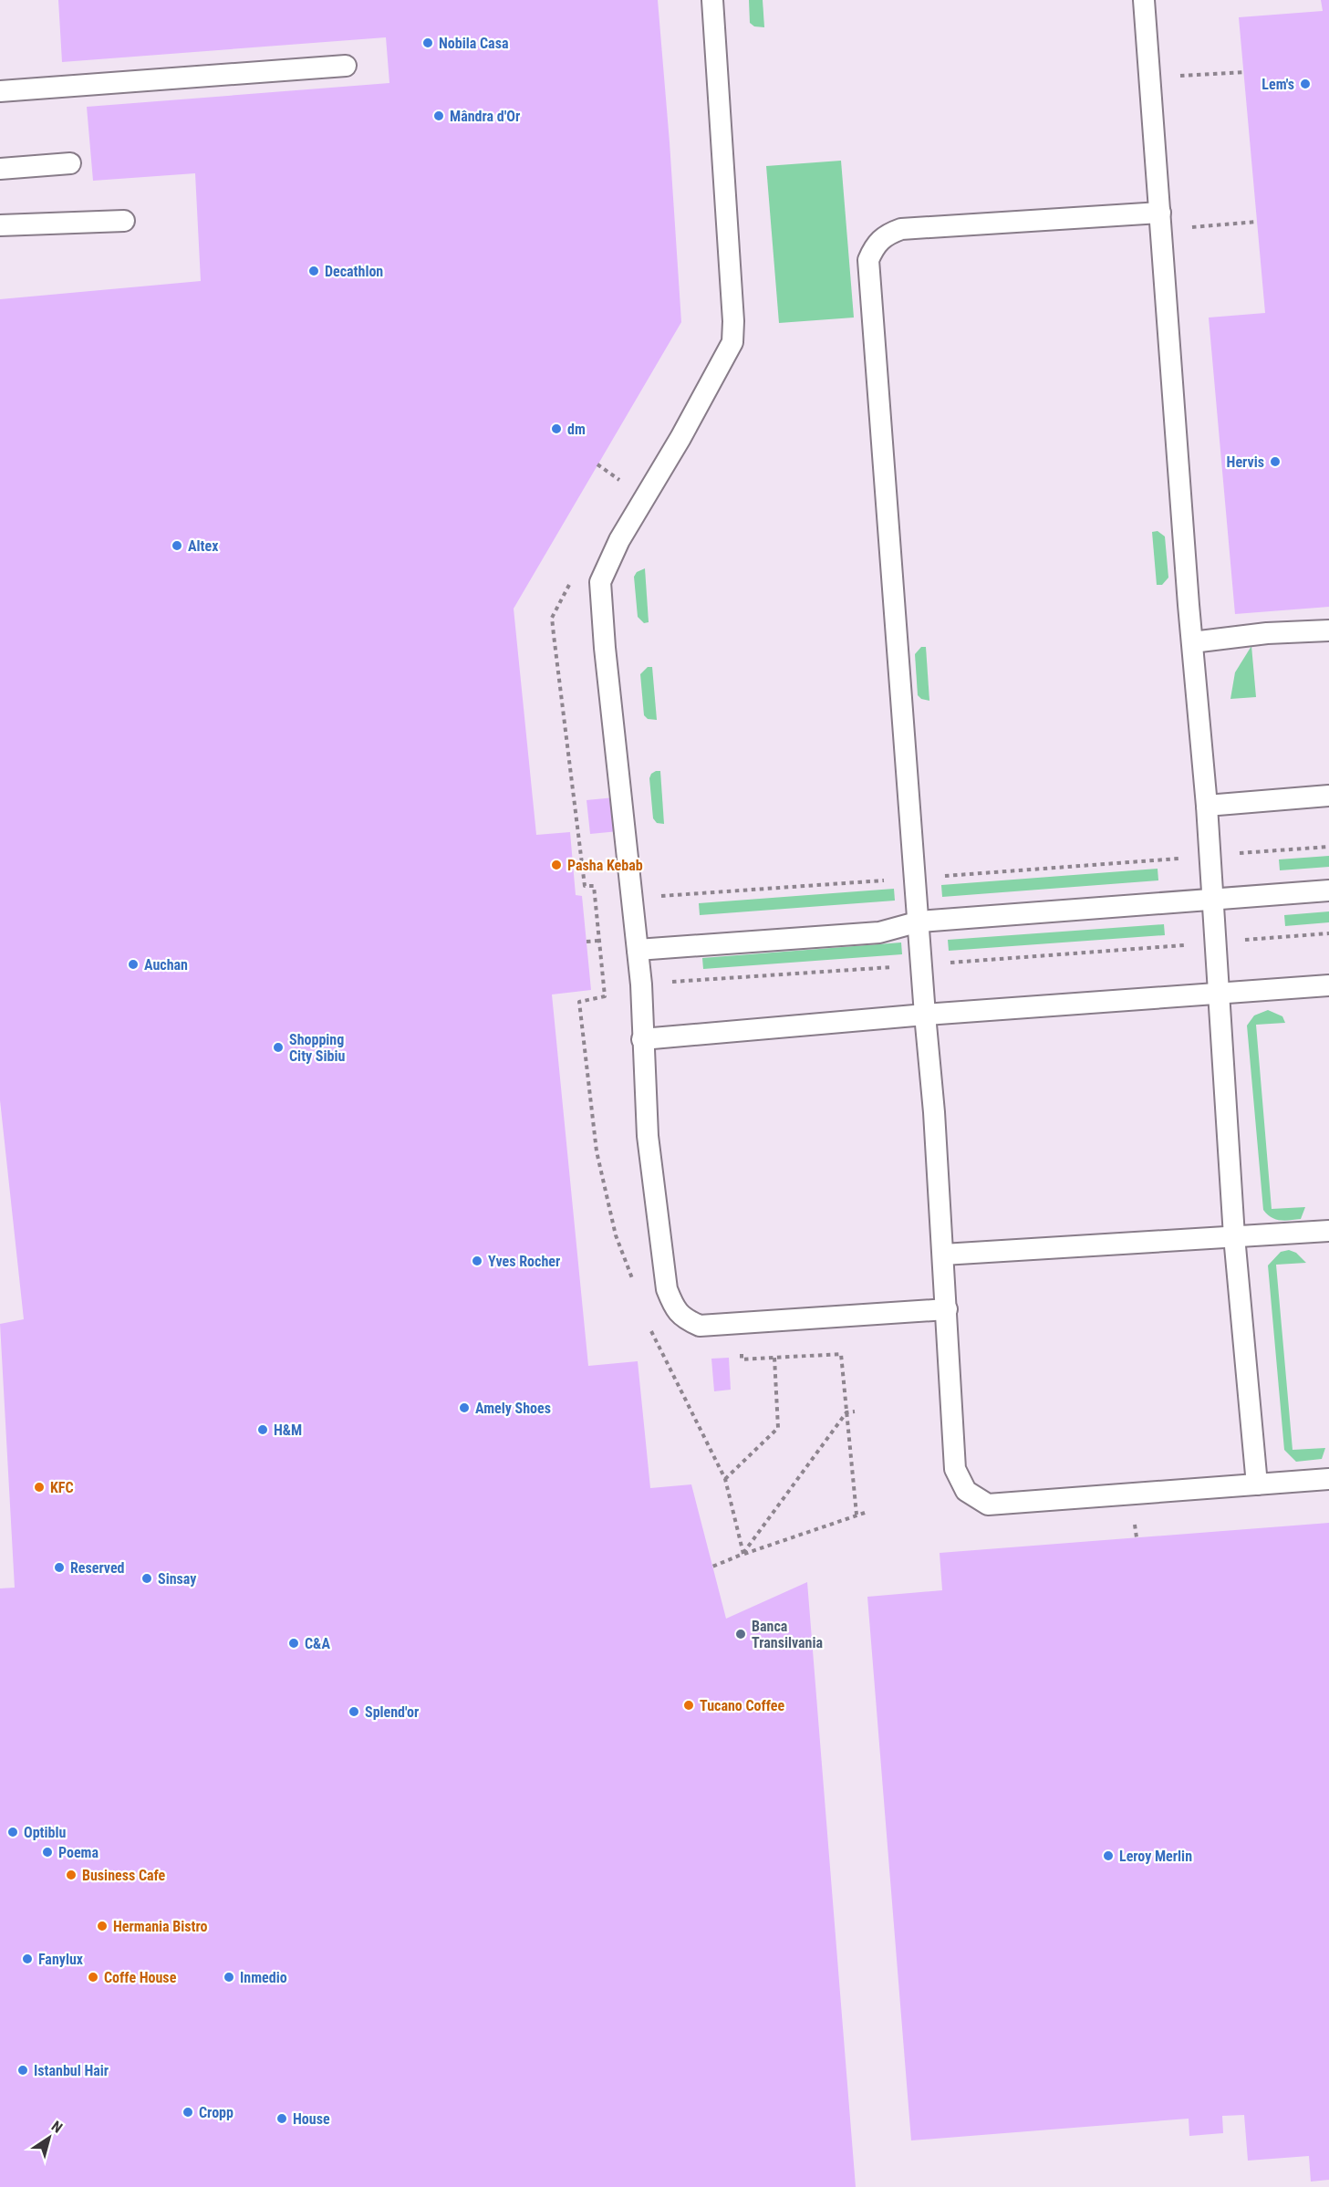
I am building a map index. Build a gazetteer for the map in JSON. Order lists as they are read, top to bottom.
{
  "places": [
    "Nobila Casa",
    "Lem's",
    "Mândra d'Or",
    "Decathlon",
    "dm",
    "Hervis",
    "Altex",
    "Pasha Kebab",
    "Auchan",
    "Shopping City Sibiu",
    "Yves Rocher",
    "Amely Shoes",
    "H&M",
    "KFC",
    "Reserved",
    "Sinsay",
    "Banca Transilvania",
    "C&A",
    "Tucano Coffee",
    "Splend'or",
    "Optiblu",
    "Poema",
    "Leroy Merlin",
    "Business Cafe",
    "Hermania Bistro",
    "Fanylux",
    "Coffe House",
    "Inmedio",
    "Istanbul Hair",
    "Cropp",
    "House"
  ],
  "north": "top right"
}
